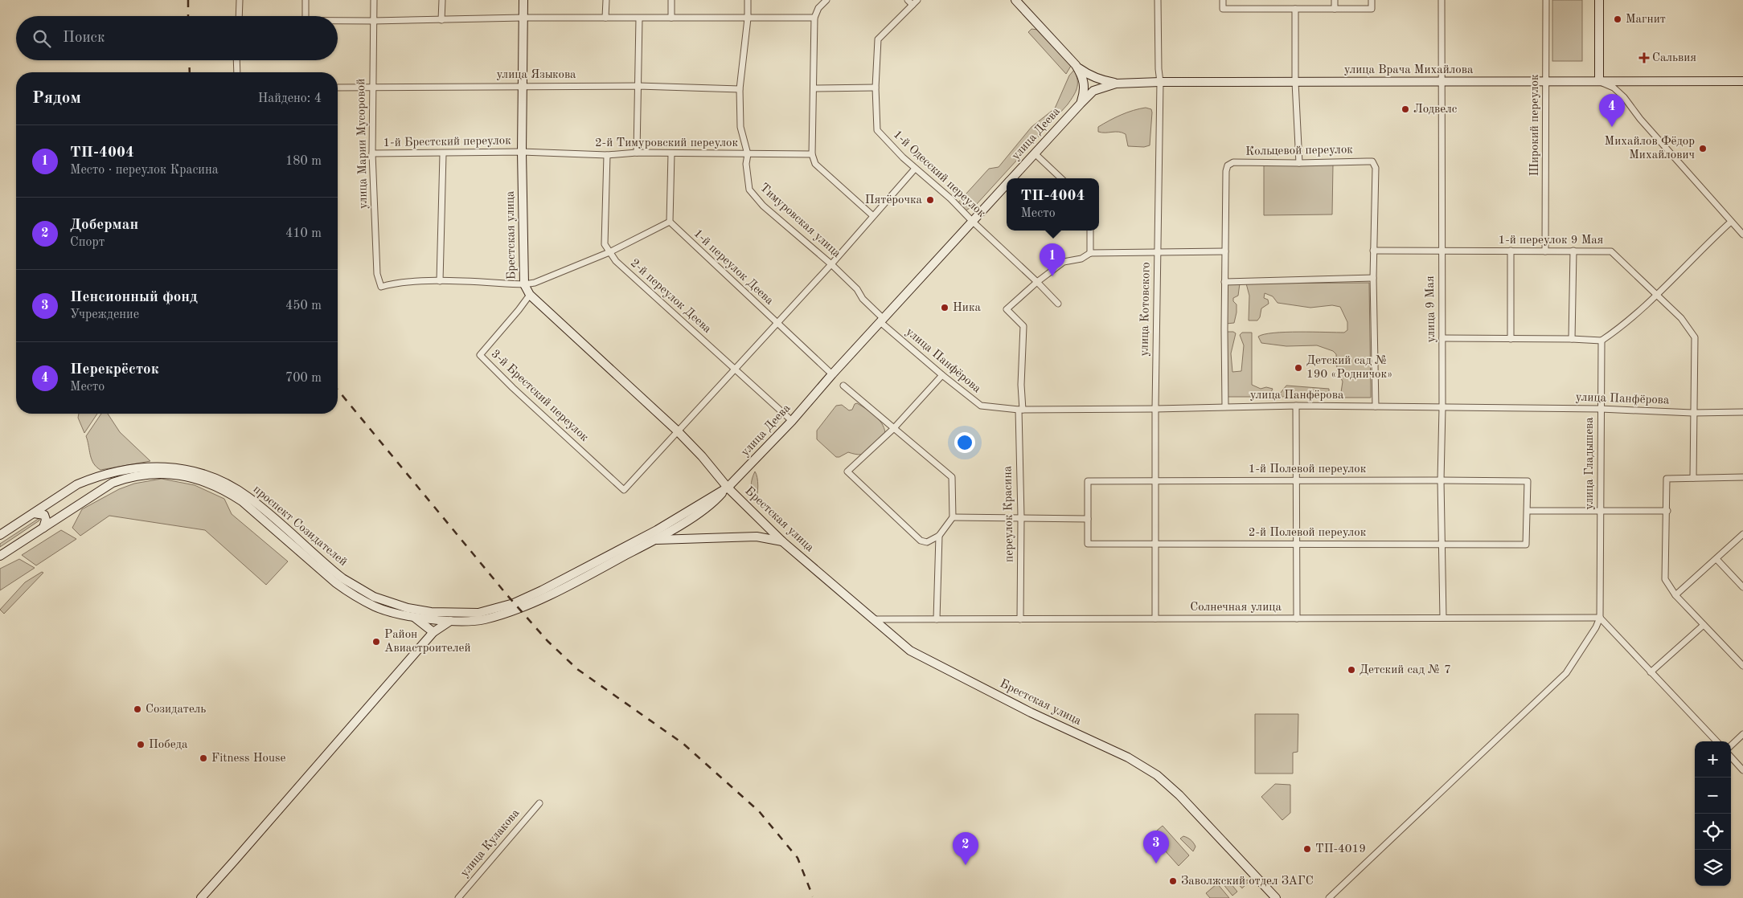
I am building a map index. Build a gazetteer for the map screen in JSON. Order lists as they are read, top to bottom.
{
  "streets": {
    "main road": [
      "улица Врача Михайлова",
      "улица Деева",
      "Брестская улица",
      "проспект Созидателей"
    ],
    "street": [
      "улица Языкова",
      "Широкий переулок",
      "1-й Брестский переулок",
      "2-й Тимуровский переулок",
      "улица Марии Мусоровой",
      "Кольцевой переулок",
      "1-й Одесский переулок",
      "Тимуровская улица",
      "1-й переулок 9 Мая",
      "1-й переулок Деева",
      "2-й переулок Деева",
      "улица Котовского",
      "улица 9 Мая",
      "улица Панфёрова",
      "3-й Брестский переулок",
      "улица Гладышева",
      "1-й Полевой переулок",
      "переулок Красина",
      "2-й Полевой переулок",
      "Солнечная улица",
      "улица Кулакова"
    ]
  },
  "crossings": [
    ["улица Врача Михайлова", "Широкий переулок"],
    ["улица Врача Михайлова", "улица Деева"],
    ["улица Врача Михайлова", "улица Котовского"],
    ["улица Врача Михайлова", "улица 9 Мая"],
    ["улица Языкова", "улица Марии Мусоровой"],
    ["улица Языкова", "Тимуровская улица"],
    ["улица Языкова", "Брестская улица"],
    ["Широкий переулок", "1-й переулок 9 Мая"],
    ["улица Деева", "1-й Одесский переулок"],
    ["улица Деева", "Тимуровская улица"],
    ["улица Деева", "Брестская улица"],
    ["улица Деева", "1-й переулок Деева"],
    ["улица Деева", "2-й переулок Деева"],
    ["улица Деева", "улица Панфёрова"],
    ["улица Деева", "проспект Созидателей"],
    ["1-й Брестский переулок", "2-й Тимуровский переулок"],
    ["1-й Брестский переулок", "улица Марии Мусоровой"],
    ["1-й Брестский переулок", "Брестская улица"],
    ["2-й Тимуровский переулок", "Тимуровская улица"],
    ["2-й Тимуровский переулок", "Брестская улица"],
    ["2-й Тимуровский переулок", "2-й переулок Деева"],
    ["Кольцевой переулок", "1-й переулок 9 Мая"],
    ["Кольцевой переулок", "улица Панфёрова"],
    ["1-й Одесский переулок", "переулок Красина"],
    ["Тимуровская улица", "улица Панфёрова"],
    ["Брестская улица", "3-й Брестский переулок"],
    ["Брестская улица", "Солнечная улица"],
    ["1-й переулок 9 Мая", "улица 9 Мая"],
    ["1-й переулок 9 Мая", "улица Панфёрова"],
    ["улица Котовского", "улица Панфёрова"],
    ["улица Котовского", "1-й Полевой переулок"],
    ["улица Котовского", "2-й Полевой переулок"],
    ["улица Котовского", "Солнечная улица"],
    ["улица 9 Мая", "улица Панфёрова"],
    ["улица 9 Мая", "1-й Полевой переулок"],
    ["улица 9 Мая", "2-й Полевой переулок"],
    ["улица 9 Мая", "Солнечная улица"],
    ["улица Панфёрова", "улица Гладышева"],
    ["улица Панфёрова", "переулок Красина"],
    ["улица Гладышева", "Солнечная улица"],
    ["1-й Полевой переулок", "2-й Полевой переулок"],
    ["переулок Красина", "Солнечная улица"]
  ],
  "places": {
    "other": [
      "Магнит",
      "Лодвелс",
      "Михайлов Фёдор Михайлович",
      "Пятёрочка",
      "Ника",
      "Детский сад № 190 «Родничок»",
      "Район Авиастроителей",
      "Детский сад № 7",
      "Созидатель",
      "Победа",
      "Fitness House",
      "ТП-4019",
      "Заволжский отдел ЗАГС"
    ],
    "health": ["Сальвия"]
  },
  "page": {
    "search": "Поиск",
    "heading": ["Рядом", "Найдено: 4"],
    "pins": [
      "4",
      "1",
      "3",
      "2"
    ],
    "list": [
      {
        "mark": "1",
        "name": "ТП-4004",
        "note": "Место · переулок Красина",
        "value": "180 m"
      },
      {
        "mark": "2",
        "name": "Доберман",
        "note": "Спорт",
        "value": "410 m"
      },
      {
        "mark": "3",
        "name": "Пенсионный фонд",
        "note": "Учреждение",
        "value": "450 m"
      },
      {
        "mark": "4",
        "name": "Перекрёсток",
        "note": "Место",
        "value": "700 m"
      }
    ],
    "popup": ["ТП-4004", "Место"],
    "map_buttons": ["+", "−"]
  }
}
